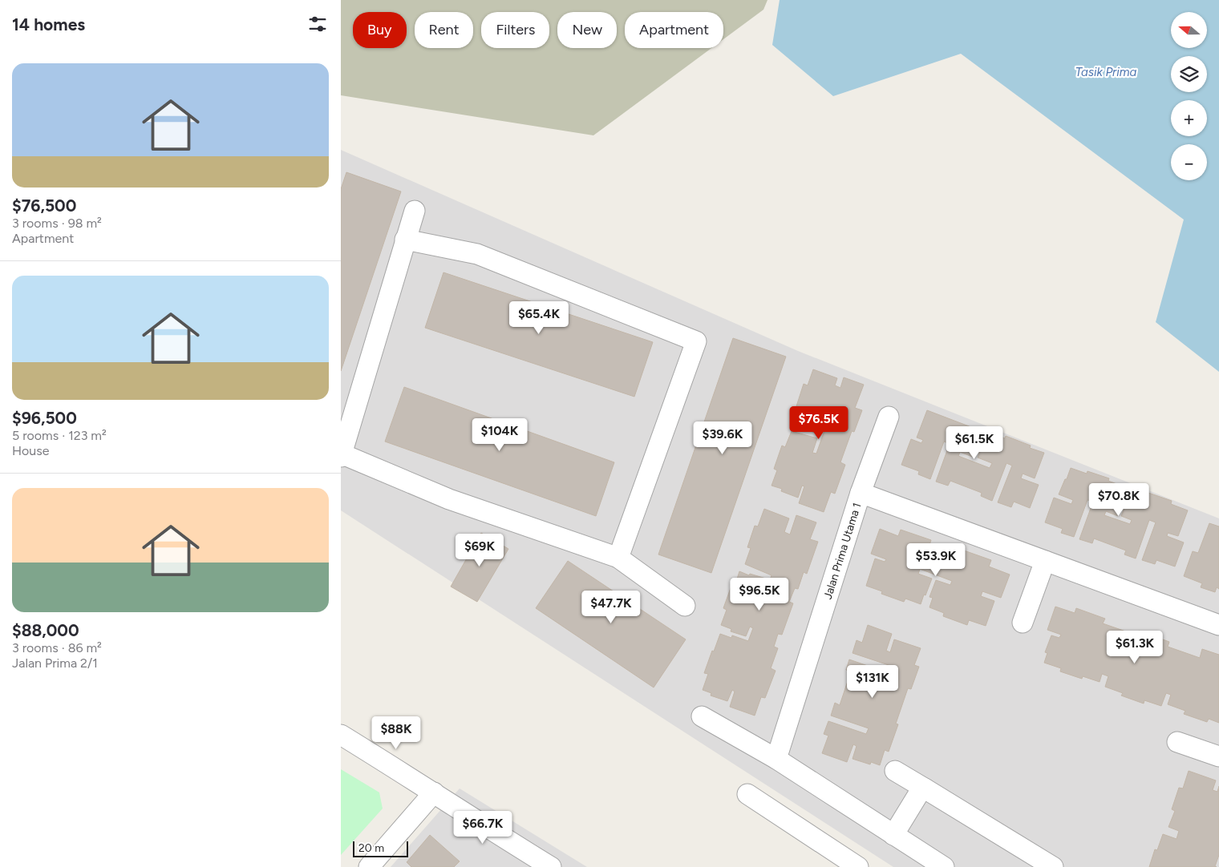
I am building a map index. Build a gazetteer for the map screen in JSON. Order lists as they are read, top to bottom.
{
  "streets": {
    "street": ["Jalan Prima Utama 1"]
  },
  "water": ["Tasik Prima"],
  "scale_bar": "20 m",
  "north": "left",
  "page": {
    "heading": "14 homes",
    "map_buttons": ["+", "−"],
    "chip": [
      "Buy",
      "Rent",
      "Filters",
      "New",
      "Apartment"
    ],
    "list": [
      {
        "name": "$76,500",
        "note": "3 rooms · 98 m² · Apartment"
      },
      {
        "name": "$96,500",
        "note": "5 rooms · 123 m² · House"
      },
      {
        "name": "$88,000",
        "note": "3 rooms · 86 m² · Jalan Prima 2/1"
      }
    ],
    "price": [
      "$65.4K",
      "$76.5K",
      "$104K",
      "$39.6K",
      "$61.5K",
      "$70.8K",
      "$69K",
      "$53.9K",
      "$96.5K",
      "$47.7K",
      "$61.3K",
      "$131K",
      "$88K",
      "$66.7K"
    ],
    "scale": "20 m"
  }
}
